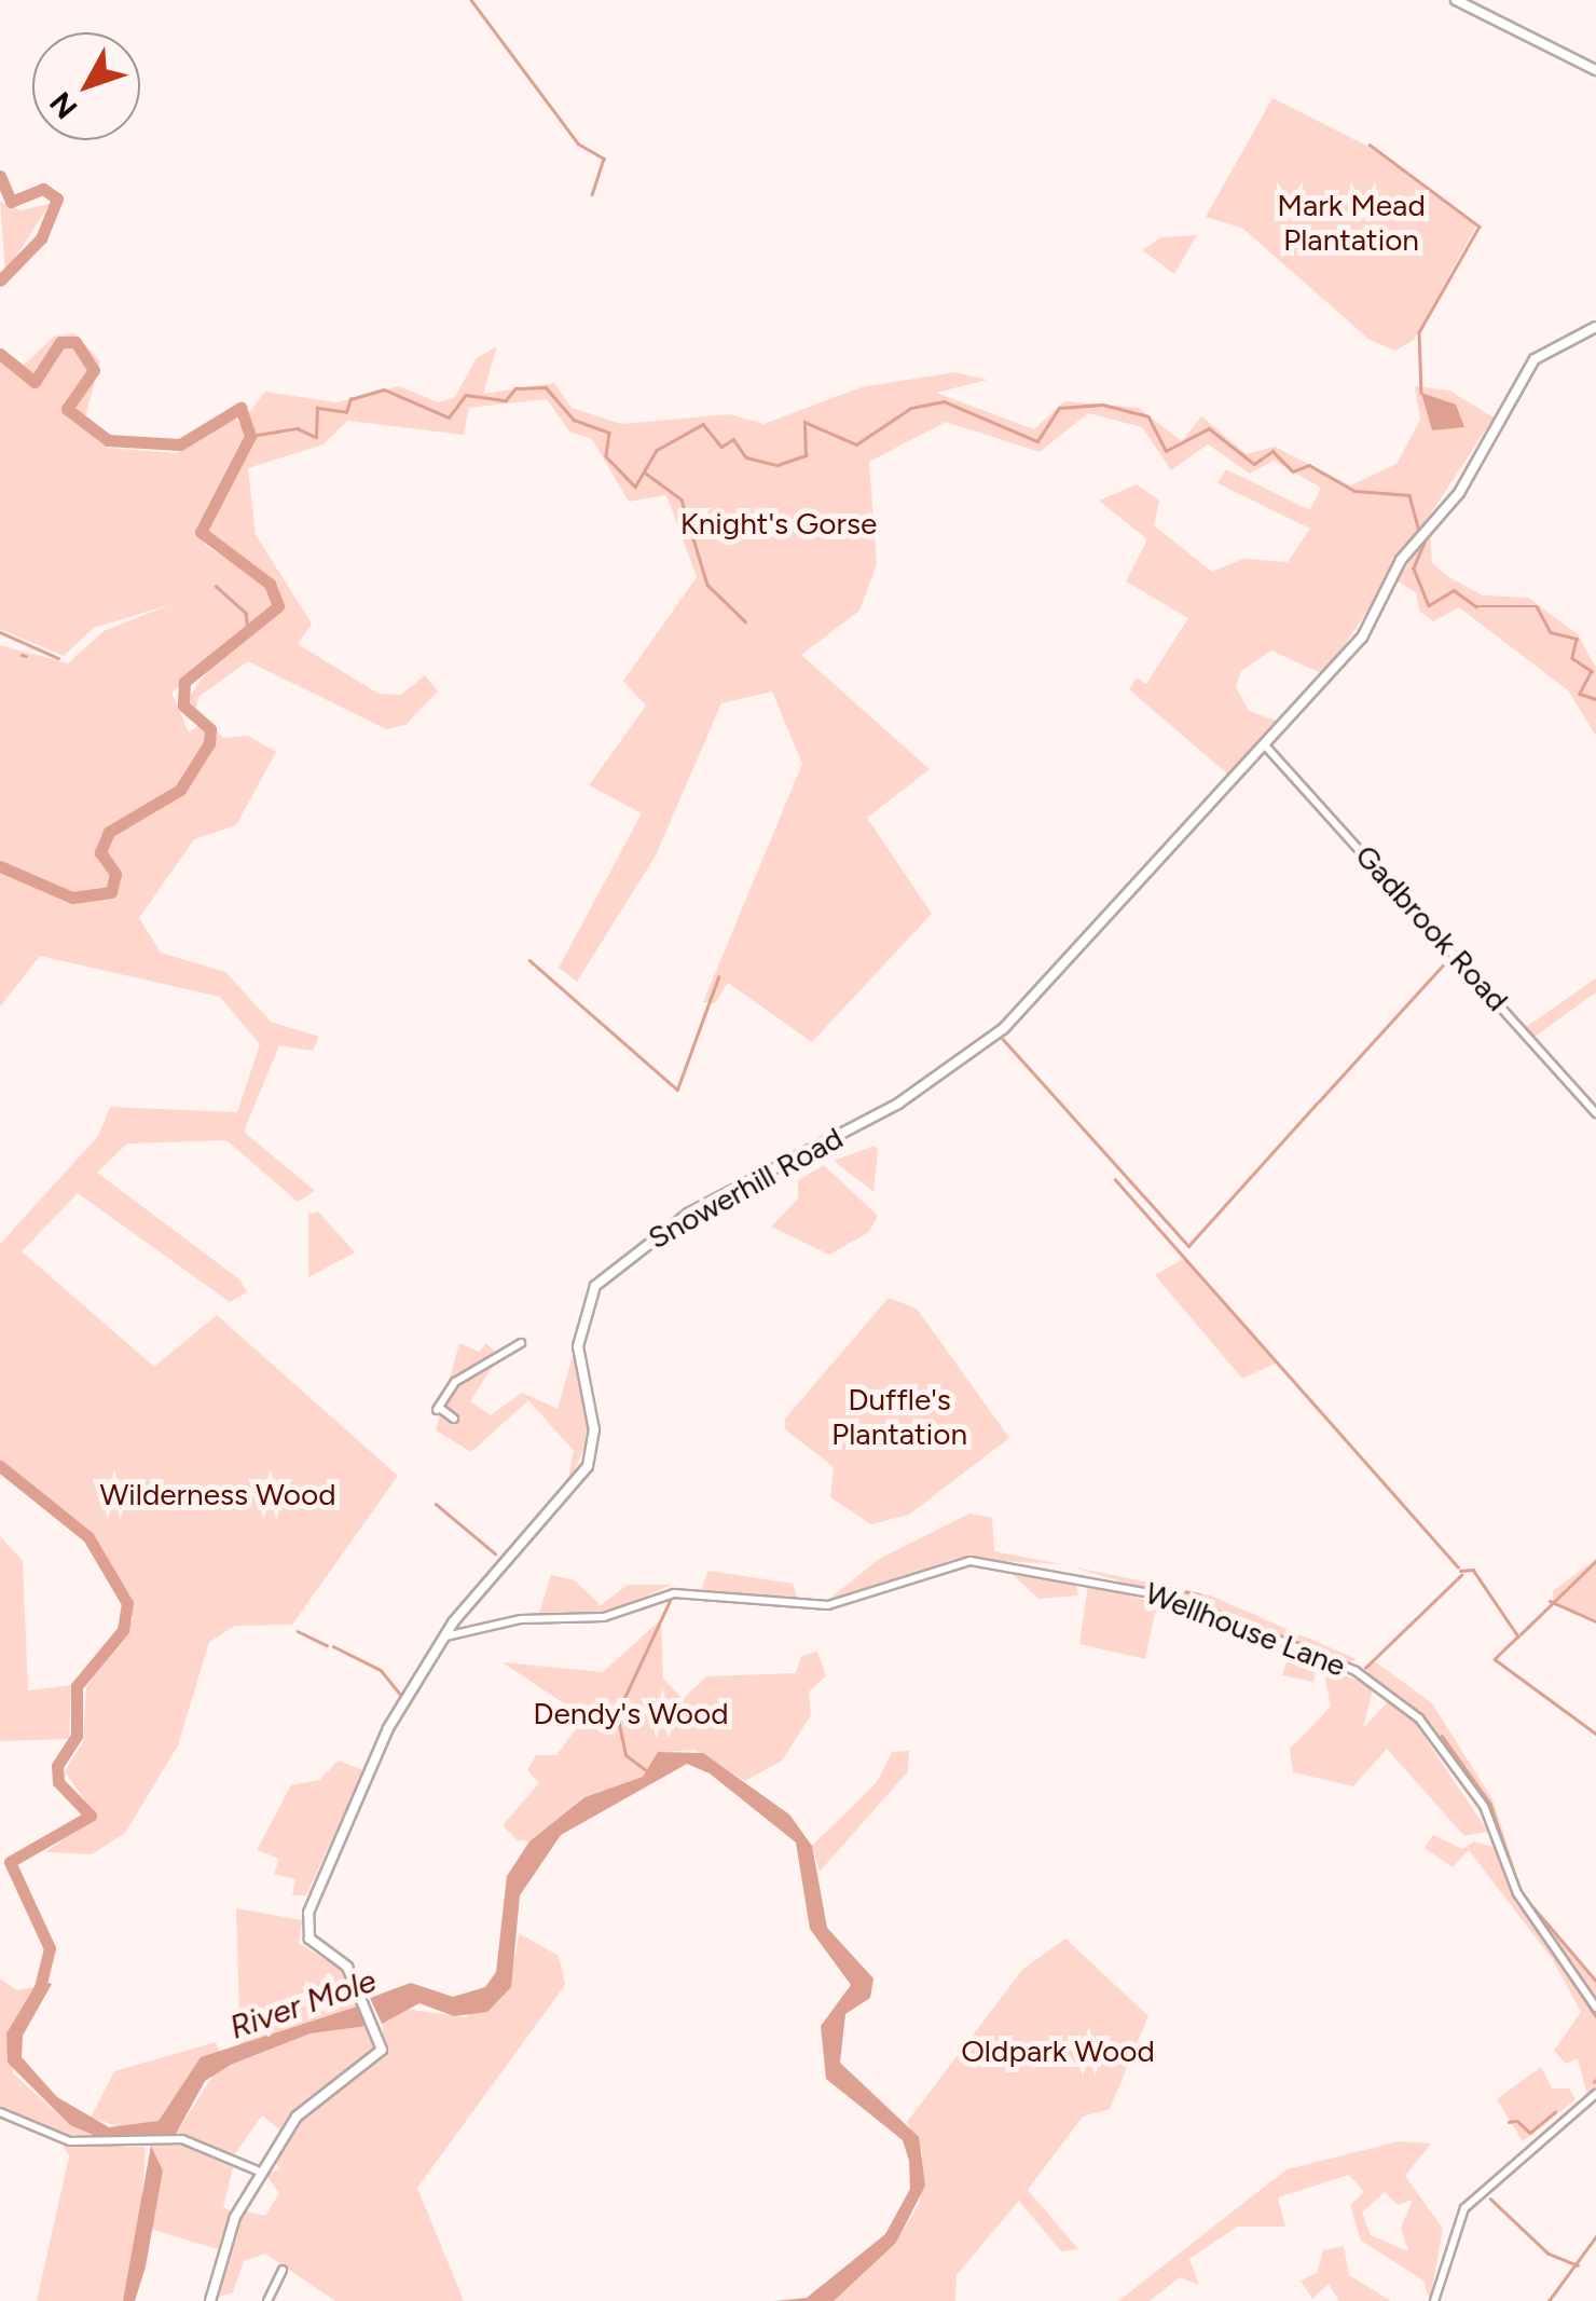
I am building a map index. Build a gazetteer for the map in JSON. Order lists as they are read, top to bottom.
{
  "streets": {
    "street": ["Gadbrook Road", "Snowerhill Road", "Wellhouse Lane"]
  },
  "crossings": [
    ["Gadbrook Road", "Snowerhill Road"],
    ["Snowerhill Road", "Wellhouse Lane"]
  ],
  "water": ["River Mole"],
  "parks": [
    "Mark Mead Plantation",
    "Knight's Gorse",
    "Duffle's Plantation",
    "Wilderness Wood",
    "Dendy's Wood",
    "Oldpark Wood"
  ],
  "north": "bottom left"
}
